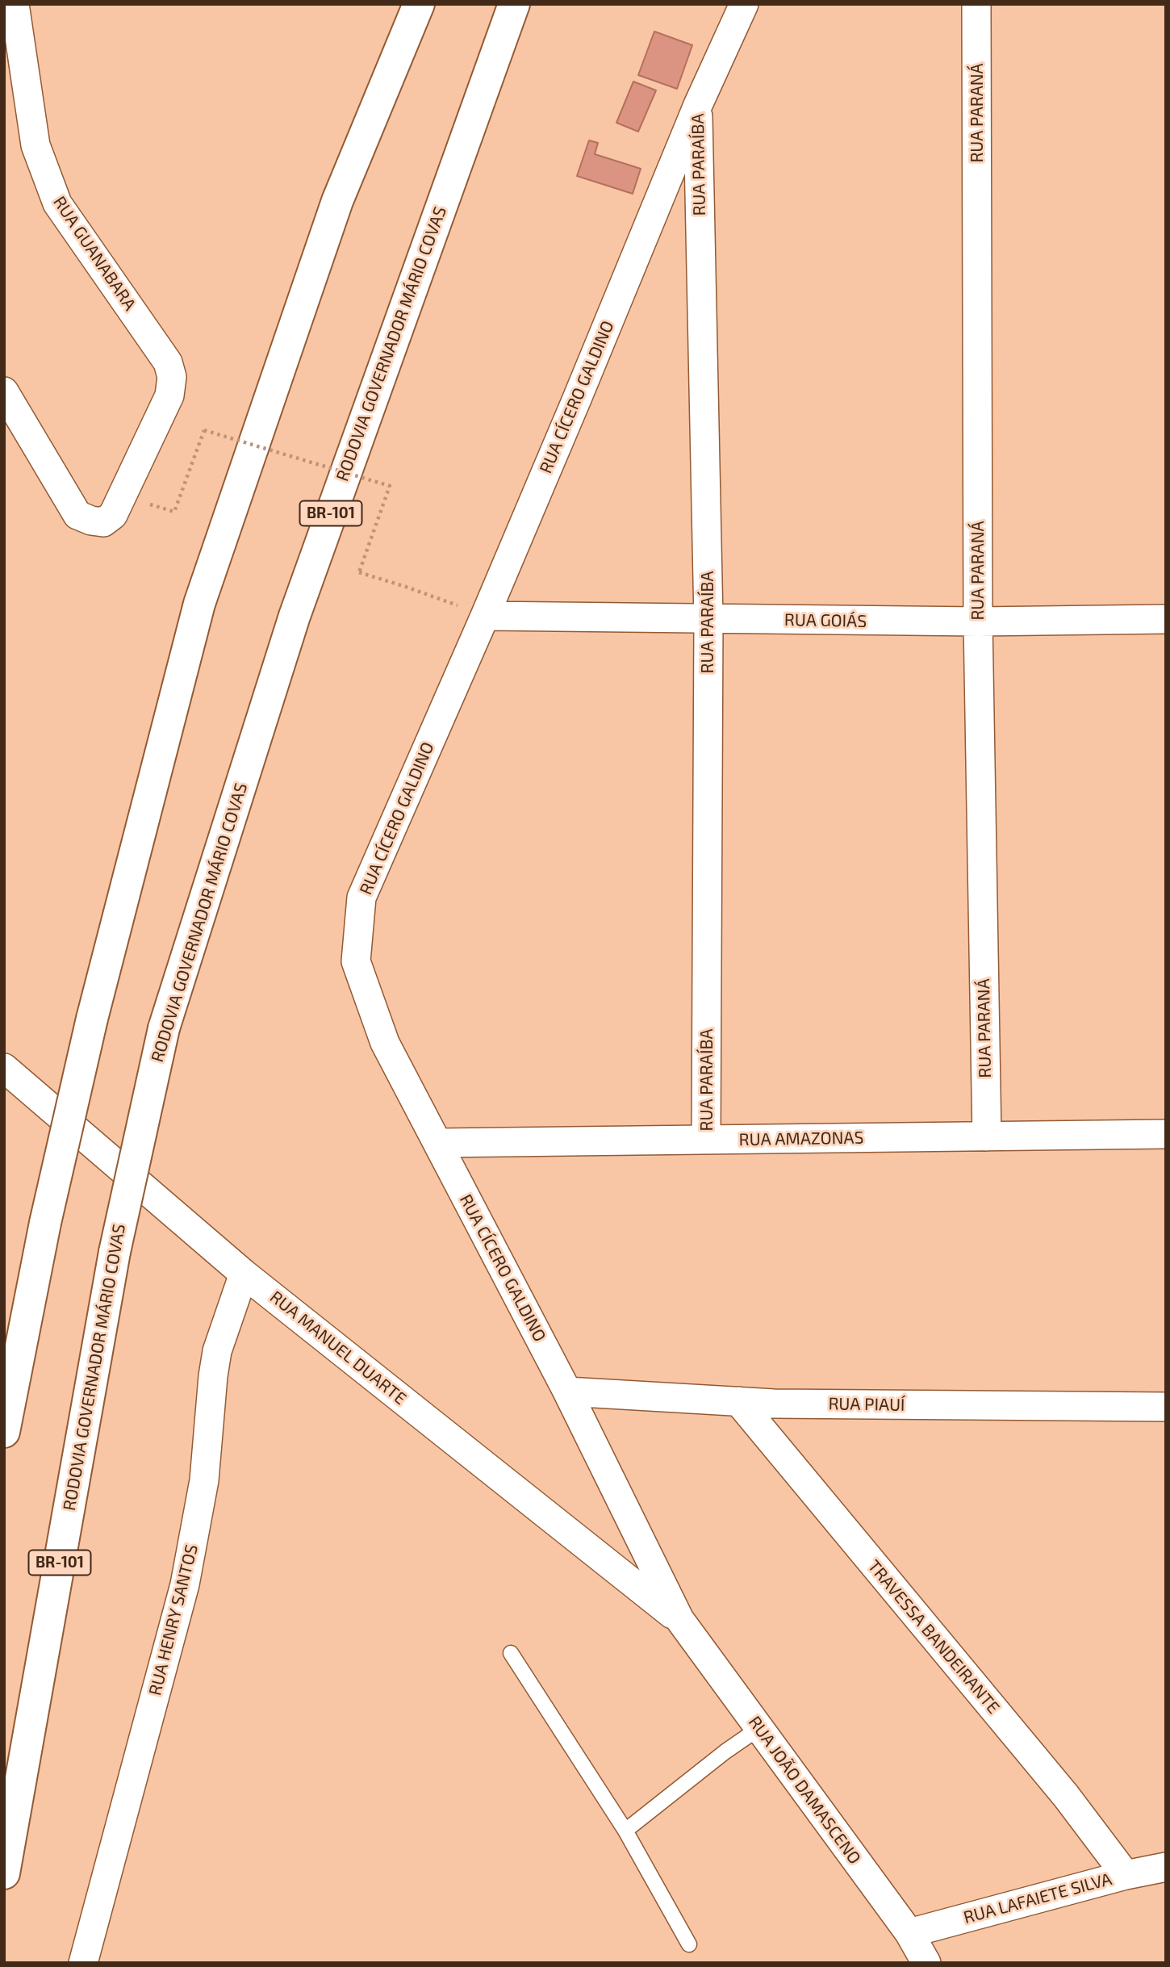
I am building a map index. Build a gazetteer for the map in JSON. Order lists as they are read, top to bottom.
{
  "streets": {
    "highway": ["RODOVIA GOVERNADOR MÁRIO COVAS", "BR-101"],
    "street": [
      "RUA PARANÁ",
      "RUA PARAÍBA",
      "RUA GUANABARA",
      "RUA CÍCERO GALDINO",
      "RUA GOIÁS",
      "RUA AMAZONAS",
      "RUA MANUEL DUARTE",
      "RUA PIAUÍ",
      "RUA HENRY SANTOS",
      "TRAVESSA BANDEIRANTE",
      "RUA JOÃO DAMASCENO",
      "RUA LAFAIETE SILVA"
    ]
  },
  "crossings": [
    ["RUA PARANÁ", "RUA GOIÁS"],
    ["RUA PARANÁ", "RUA AMAZONAS"],
    ["RUA PARAÍBA", "RUA CÍCERO GALDINO"],
    ["RUA PARAÍBA", "RUA GOIÁS"],
    ["RUA PARAÍBA", "RUA AMAZONAS"],
    ["RUA CÍCERO GALDINO", "RUA GOIÁS"],
    ["RUA CÍCERO GALDINO", "RUA AMAZONAS"],
    ["RUA CÍCERO GALDINO", "RUA MANUEL DUARTE"],
    ["RUA CÍCERO GALDINO", "RUA PIAUÍ"],
    ["RUA CÍCERO GALDINO", "RUA JOÃO DAMASCENO"],
    ["RUA MANUEL DUARTE", "RUA HENRY SANTOS"],
    ["RUA MANUEL DUARTE", "RUA JOÃO DAMASCENO"],
    ["RUA PIAUÍ", "TRAVESSA BANDEIRANTE"],
    ["TRAVESSA BANDEIRANTE", "RUA LAFAIETE SILVA"],
    ["RUA JOÃO DAMASCENO", "RUA LAFAIETE SILVA"]
  ]
}
